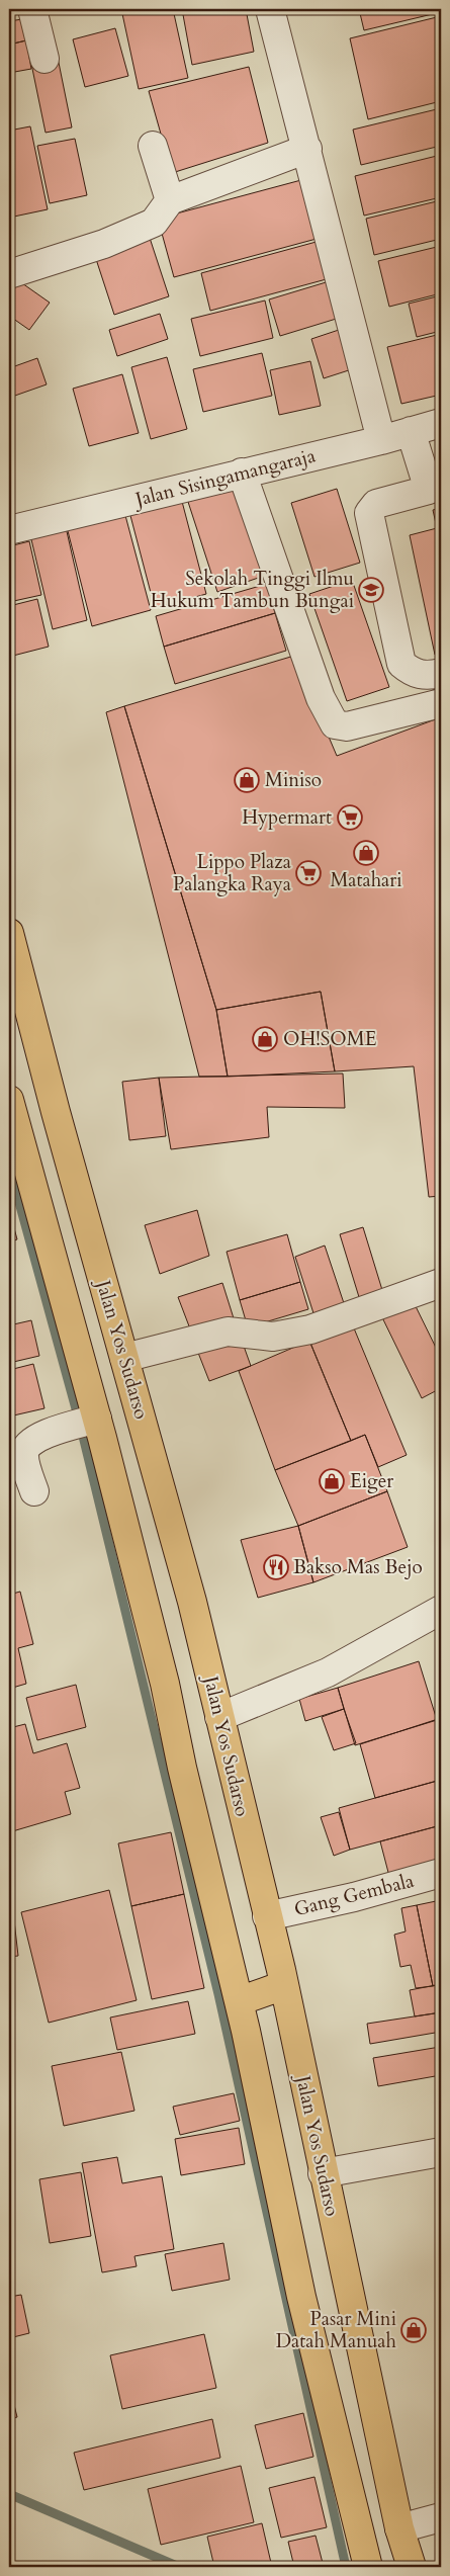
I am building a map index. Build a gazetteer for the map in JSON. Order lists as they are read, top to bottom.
{
  "streets": {
    "main road": ["Jalan Yos Sudarso"],
    "street": ["Jalan Sisingamangaraja", "Gang Gembala"]
  },
  "crossings": [
    ["Jalan Yos Sudarso", "Gang Gembala"]
  ],
  "places": {
    "school or university": ["Sekolah Tinggi Ilmu Hukum Tambun Bungai"],
    "shop": [
      "Miniso",
      "Matahari",
      "OH!SOME",
      "Eiger",
      "Pasar Mini Datah Manuah"
    ],
    "supermarket": ["Hypermart", "Lippo Plaza Palangka Raya"],
    "restaurant": ["Bakso Mas Bejo"]
  }
}
